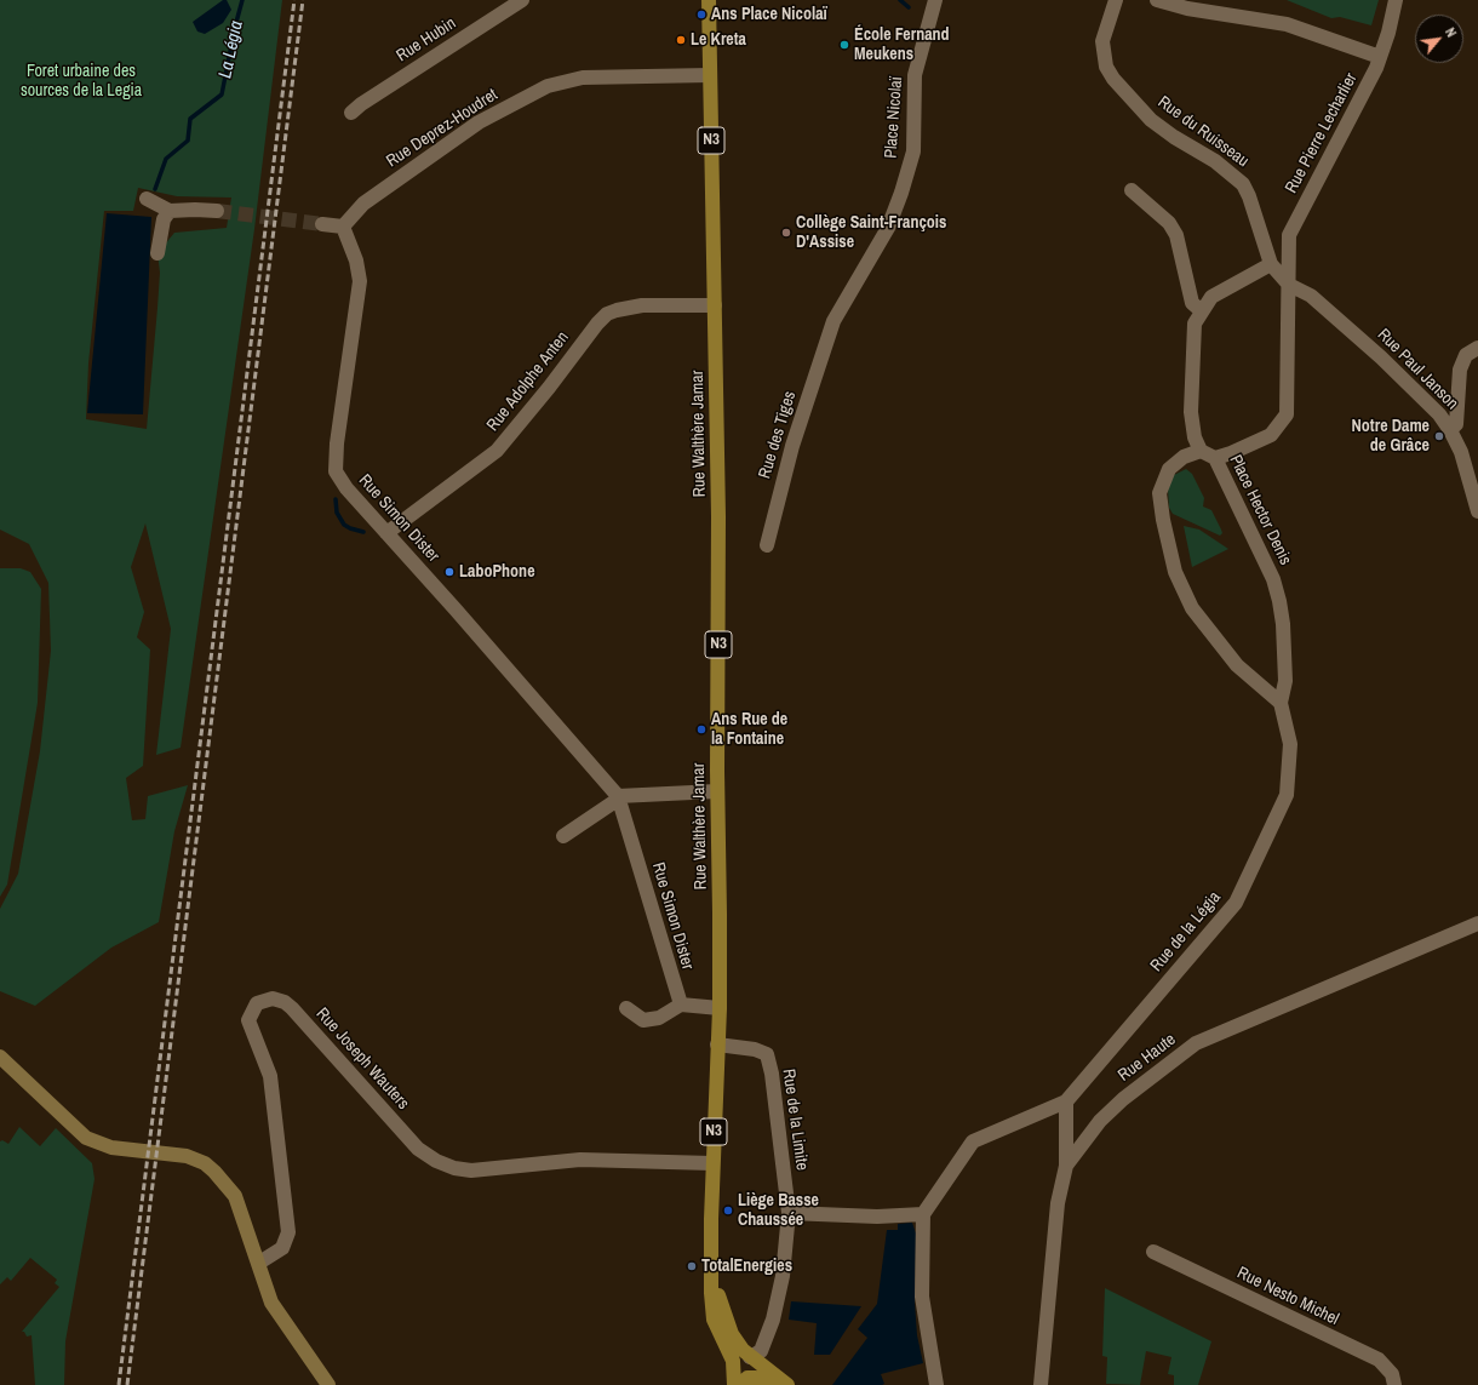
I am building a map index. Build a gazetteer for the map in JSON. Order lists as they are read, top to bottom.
{
  "streets": {
    "main road": ["N3", "Rue Walthère Jamar"],
    "street": [
      "Rue Hubin",
      "Place Nicolaï",
      "Rue Deprez-Houdret",
      "Rue du Ruisseau",
      "Rue Pierre Lecharlier",
      "Rue Paul Janson",
      "Rue Adolphe Anten",
      "Rue des Tiges",
      "Place Hector Denis",
      "Rue Simon Dister",
      "Rue de la Légia",
      "Rue Haute",
      "Rue Joseph Wauters",
      "Rue de la Limite",
      "Rue Nesto Michel"
    ]
  },
  "crossings": [
    ["Place Nicolaï", "Rue des Tiges"],
    ["Rue Deprez-Houdret", "Rue Walthère Jamar"],
    ["Rue Deprez-Houdret", "Rue Simon Dister"],
    ["Rue du Ruisseau", "Rue Pierre Lecharlier"],
    ["Rue du Ruisseau", "Rue Paul Janson"],
    ["Rue Pierre Lecharlier", "Rue Paul Janson"],
    ["Rue Adolphe Anten", "Rue Walthère Jamar"],
    ["Rue Adolphe Anten", "Rue Simon Dister"],
    ["Rue Walthère Jamar", "Rue Joseph Wauters"],
    ["Rue Walthère Jamar", "Rue de la Limite"],
    ["Place Hector Denis", "Rue de la Légia"]
  ],
  "water": ["La Légia"],
  "parks": ["Foret urbaine des sources de la Legia"],
  "places": [
    "Ans Place Nicolaï",
    "Le Kreta",
    "École Fernand Meukens",
    "Collège Saint-François D'Assise",
    "Notre Dame de Grâce",
    "LaboPhone",
    "Ans Rue de la Fontaine",
    "Liège Basse Chaussée",
    "TotalEnergies"
  ],
  "north": "top right"
}
